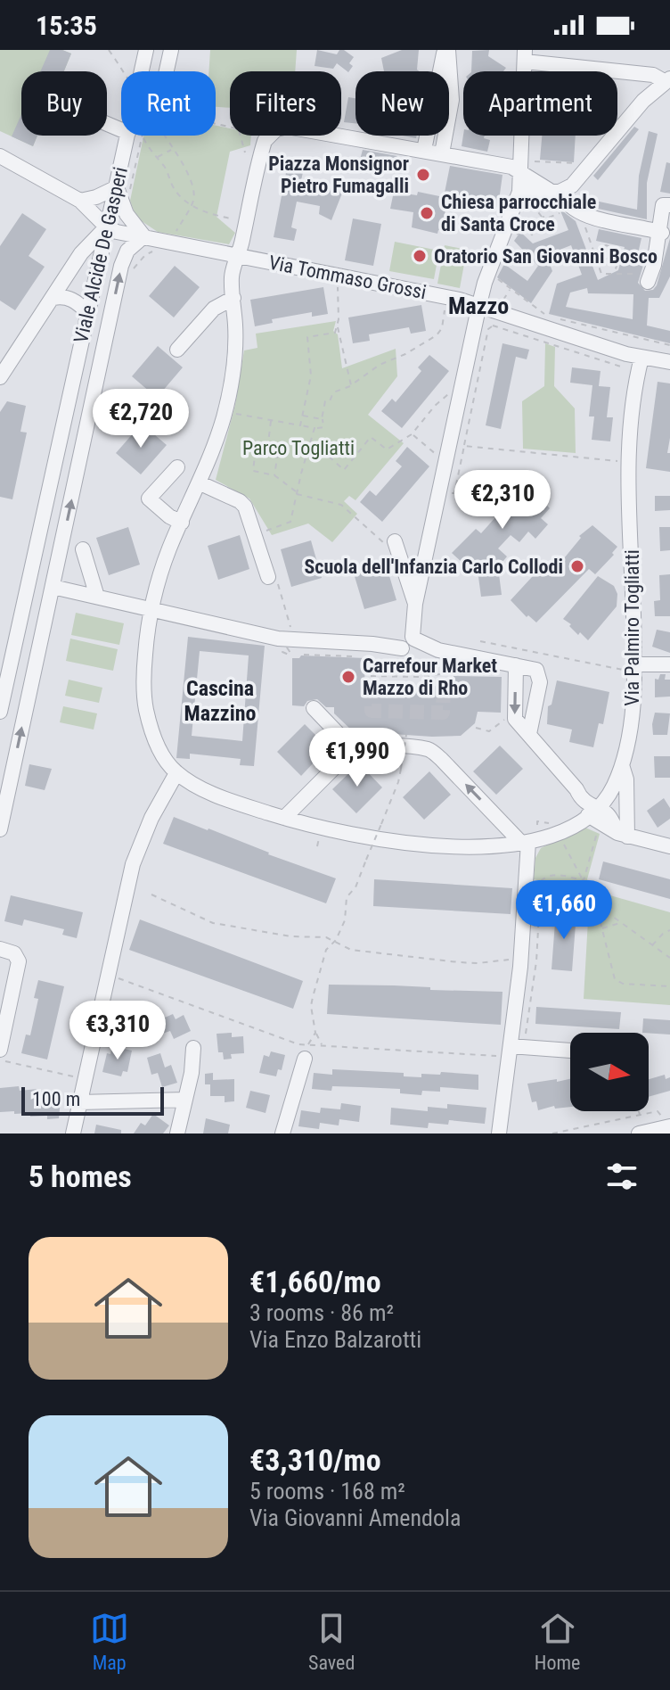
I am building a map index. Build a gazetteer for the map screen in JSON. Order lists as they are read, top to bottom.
{
  "streets": {
    "street": ["Viale Alcide De Gasperi", "Via Tommaso Grossi", "Via Palmiro Togliatti"]
  },
  "crossings": [
    ["Viale Alcide De Gasperi", "Via Tommaso Grossi"],
    ["Via Tommaso Grossi", "Via Palmiro Togliatti"]
  ],
  "districts": ["Mazzo", "Cascina Mazzino"],
  "parks": ["Parco Togliatti"],
  "places": [
    "Piazza Monsignor Pietro Fumagalli",
    "Chiesa parrocchiale di Santa Croce",
    "Oratorio San Giovanni Bosco",
    "Scuola dell'Infanzia Carlo Collodi",
    "Carrefour Market Mazzo di Rho"
  ],
  "scale_bar": "100 m",
  "north": "right",
  "page": {
    "status": "15:35",
    "chip": [
      "Buy",
      "Rent",
      "Filters",
      "New",
      "Apartment"
    ],
    "price": [
      "€2,720",
      "€2,310",
      "€1,990",
      "€1,660",
      "€3,310"
    ],
    "scale": "100 m",
    "heading": "5 homes",
    "list": [
      {
        "name": "€1,660/mo",
        "note": "3 rooms · 86 m² · Via Enzo Balzarotti"
      },
      {
        "name": "€3,310/mo",
        "note": "5 rooms · 168 m² · Via Giovanni Amendola"
      }
    ],
    "tabs": ["Map", "Saved", "Home"]
  }
}
